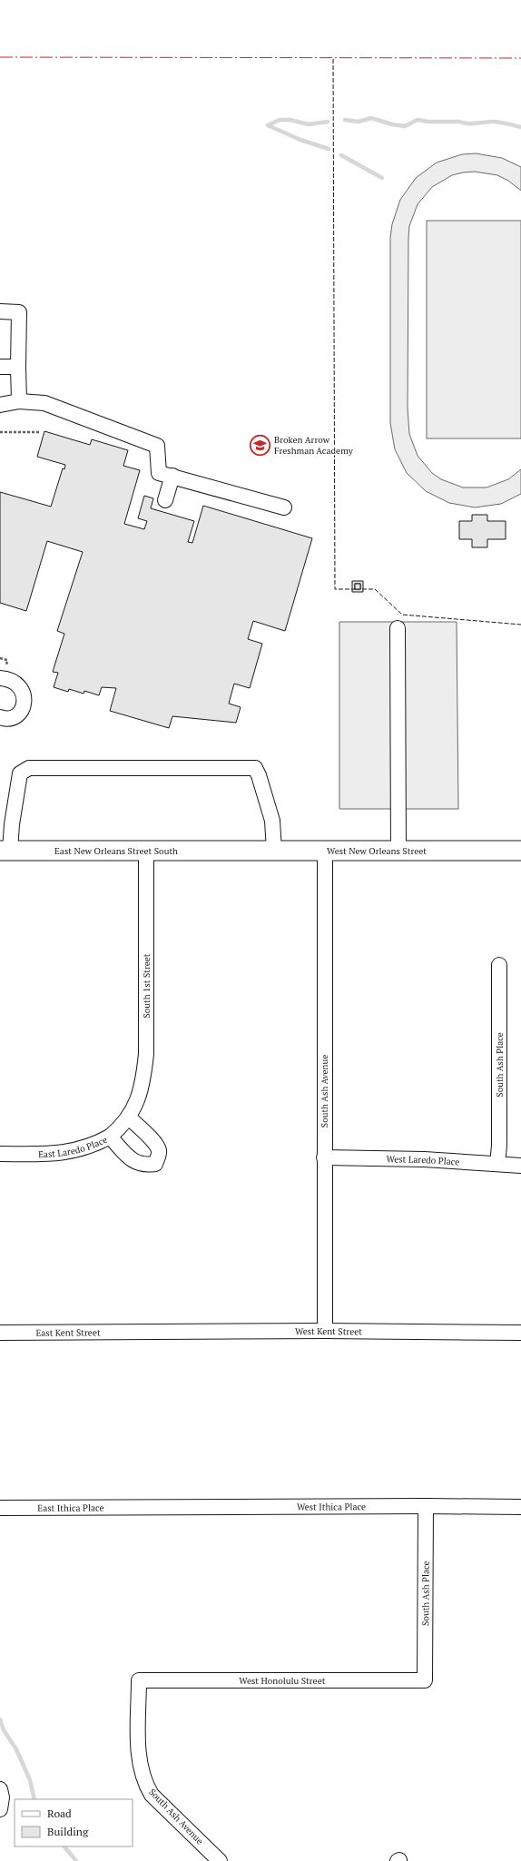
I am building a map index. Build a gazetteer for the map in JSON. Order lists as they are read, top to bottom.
{
  "streets": {
    "main road": ["East New Orleans Street South", "West New Orleans Street"],
    "street": [
      "South 1st Street",
      "South Ash Place",
      "South Ash Avenue",
      "East Laredo Place",
      "West Laredo Place",
      "West Kent Street",
      "East Kent Street",
      "West Ithica Place",
      "East Ithica Place",
      "West Honolulu Street"
    ]
  },
  "crossings": [
    ["East New Orleans Street South", "West New Orleans Street"],
    ["East New Orleans Street South", "South 1st Street"],
    ["West New Orleans Street", "South Ash Avenue"],
    ["South 1st Street", "East Laredo Place"],
    ["South Ash Place", "West Laredo Place"],
    ["South Ash Place", "West Ithica Place"],
    ["South Ash Place", "West Honolulu Street"],
    ["South Ash Avenue", "West Laredo Place"],
    ["South Ash Avenue", "West Kent Street"],
    ["South Ash Avenue", "West Honolulu Street"],
    ["West Kent Street", "East Kent Street"],
    ["West Ithica Place", "East Ithica Place"]
  ],
  "places": {
    "school or university": ["Broken Arrow Freshman Academy"]
  },
  "legend": ["Road", "Building"]
}
